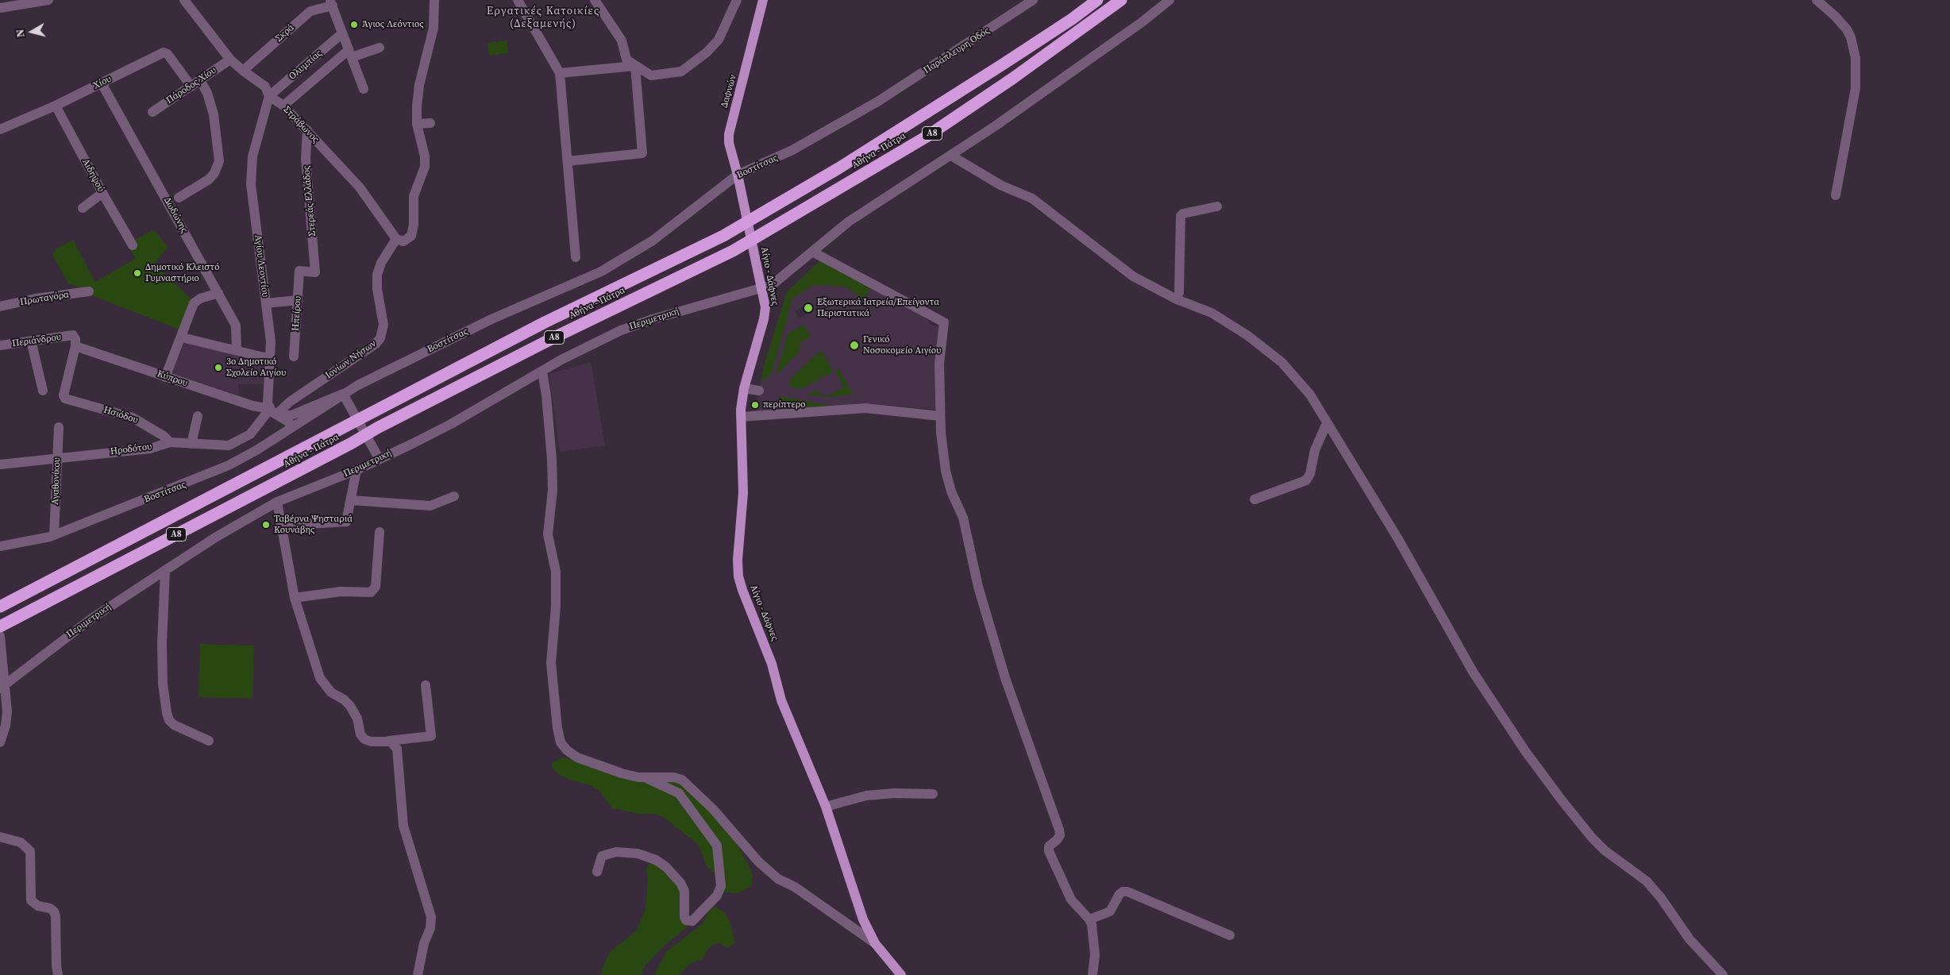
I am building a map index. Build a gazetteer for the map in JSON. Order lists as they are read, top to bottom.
{
  "streets": {
    "highway": ["Α8", "Αθήνα - Πάτρα"],
    "main road": ["Δαφνών", "Αίγιο - Δάφνες"],
    "street": [
      "Σκρά",
      "Παράπλευρη Οδός",
      "Ολυμπίας",
      "Χίου",
      "Πάροδος Χίου",
      "Στράβωνος",
      "Βοστίτσας",
      "Αιδηψού",
      "Στερεάς Ελλάδος",
      "Δωδώνης",
      "Αγίου Λεοντίου",
      "Πρωταγόρα",
      "Ηπείρου",
      "Περιμετρική",
      "Περιάνδρου",
      "Ιονίων Νήσων",
      "Κύπρου",
      "Ησιόδου",
      "Ηροδότου",
      "Αγαθονίκου"
    ]
  },
  "crossings": [
    ["Σκρά", "Στράβωνος"],
    ["Παράπλευρη Οδός", "Βοστίτσας"],
    ["Ολυμπίας", "Στράβωνος"],
    ["Ολυμπίας", "Αγίου Λεοντίου"],
    ["Χίου", "Πάροδος Χίου"],
    ["Χίου", "Αιδηψού"],
    ["Χίου", "Δωδώνης"],
    ["Πάροδος Χίου", "Στράβωνος"],
    ["Δαφνών", "Βοστίτσας"],
    ["Δαφνών", "Αίγιο - Δάφνες"],
    ["Στράβωνος", "Στερεάς Ελλάδος"],
    ["Στράβωνος", "Αγίου Λεοντίου"],
    ["Στράβωνος", "Ιονίων Νήσων"],
    ["Βοστίτσας", "Αγαθονίκου"],
    ["Στερεάς Ελλάδος", "Ηπείρου"],
    ["Αγίου Λεοντίου", "Ιονίων Νήσων"],
    ["Αγίου Λεοντίου", "Κύπρου"],
    ["Αγίου Λεοντίου", "Ηροδότου"],
    ["Αίγιο - Δάφνες", "Περιμετρική"],
    ["Περιάνδρου", "Κύπρου"],
    ["Περιάνδρου", "Ησιόδου"],
    ["Ιονίων Νήσων", "Κύπρου"],
    ["Ιονίων Νήσων", "Ηροδότου"],
    ["Κύπρου", "Ησιόδου"],
    ["Κύπρου", "Ηροδότου"],
    ["Ησιόδου", "Ηροδότου"],
    ["Ηροδότου", "Αγαθονίκου"]
  ],
  "districts": ["Εργατικές Κατοικίες (Δεξαμενής)"],
  "places": [
    "Άγιος Λεόντιος",
    "Δημοτικό Κλειστό Γυμναστήριο",
    "Εξωτερικά Ιατρεία/Επείγοντα Περιστατικά",
    "Γενικό Νοσοκομείο Αιγίου",
    "3ο Δημοτικό Σχολείο Αιγίου",
    "περίπτερο",
    "Ταβέρνα Ψησταριά Κουνάβης"
  ],
  "north": "left"
}
